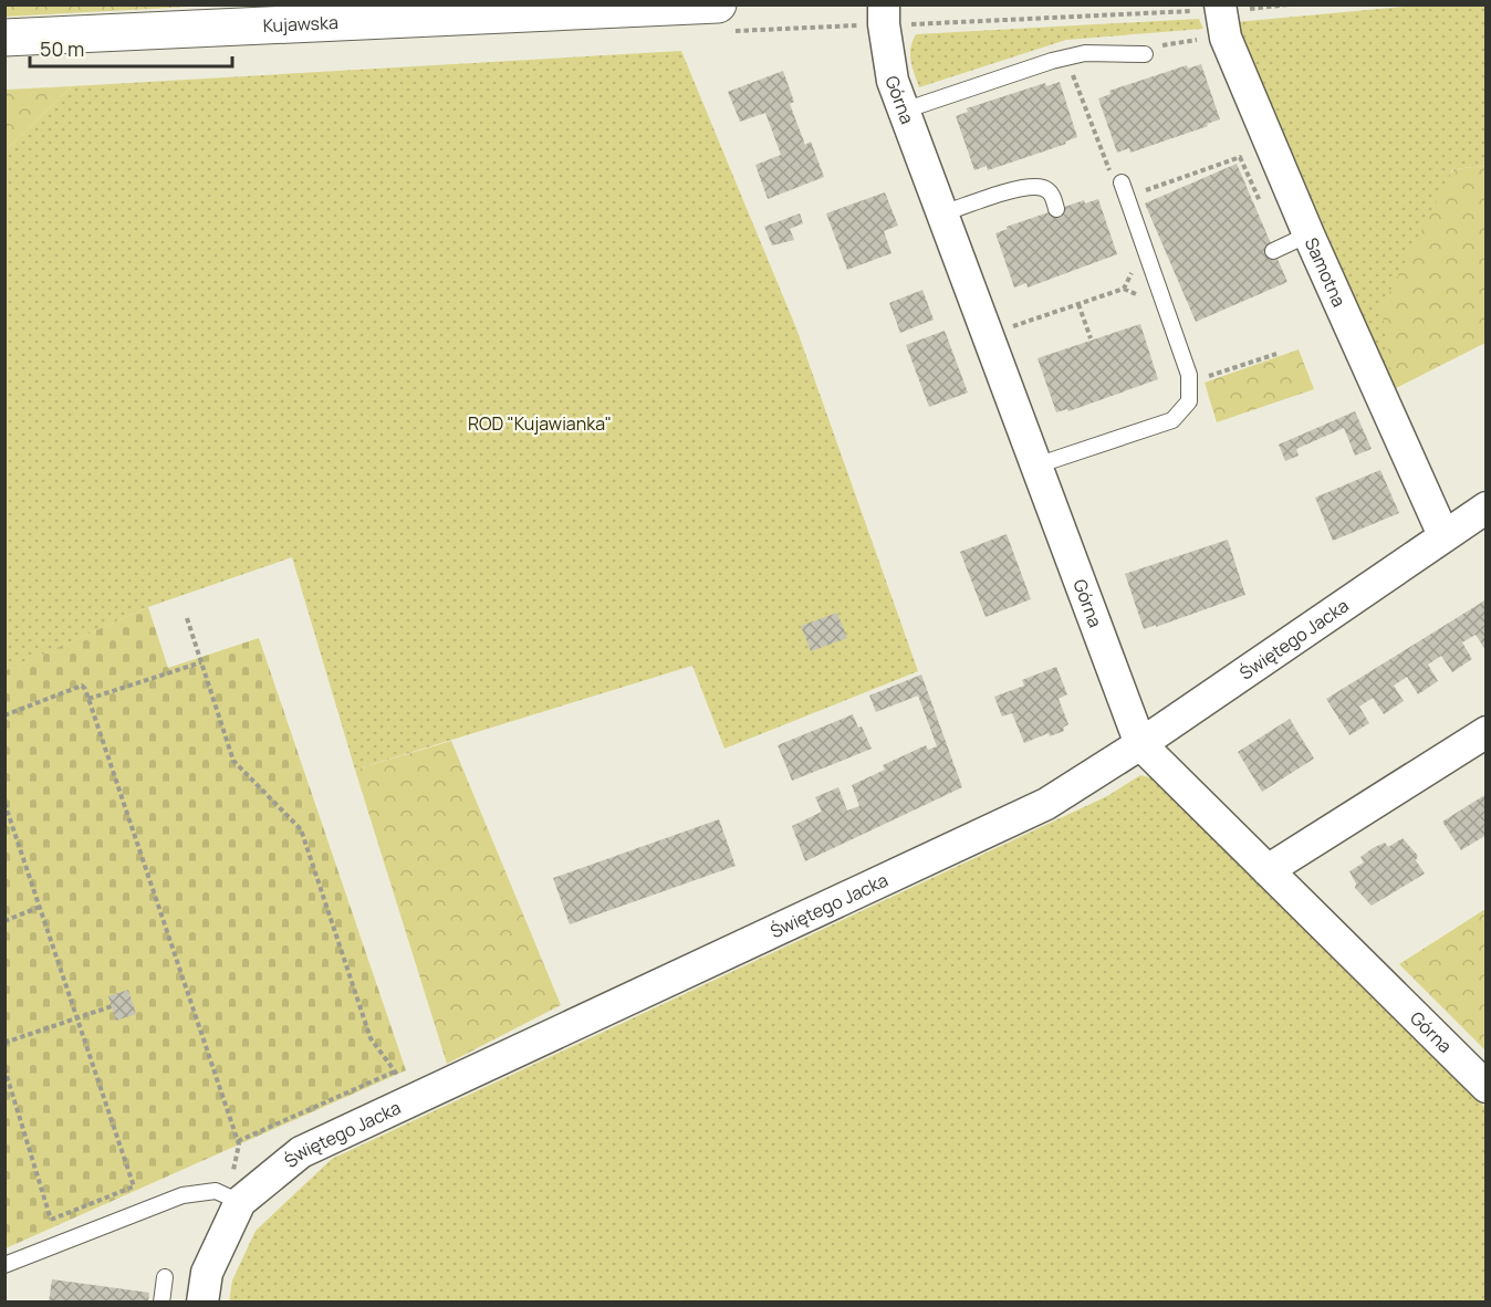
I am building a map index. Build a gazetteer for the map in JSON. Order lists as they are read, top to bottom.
{
  "streets": {
    "street": [
      "Kujawska",
      "Górna",
      "Samotna",
      "Świętego Jacka"
    ]
  },
  "crossings": [
    ["Górna", "Świętego Jacka"],
    ["Samotna", "Świętego Jacka"]
  ],
  "parks": ["ROD \"Kujawianka\""],
  "scale_bar": "50 m"
}
